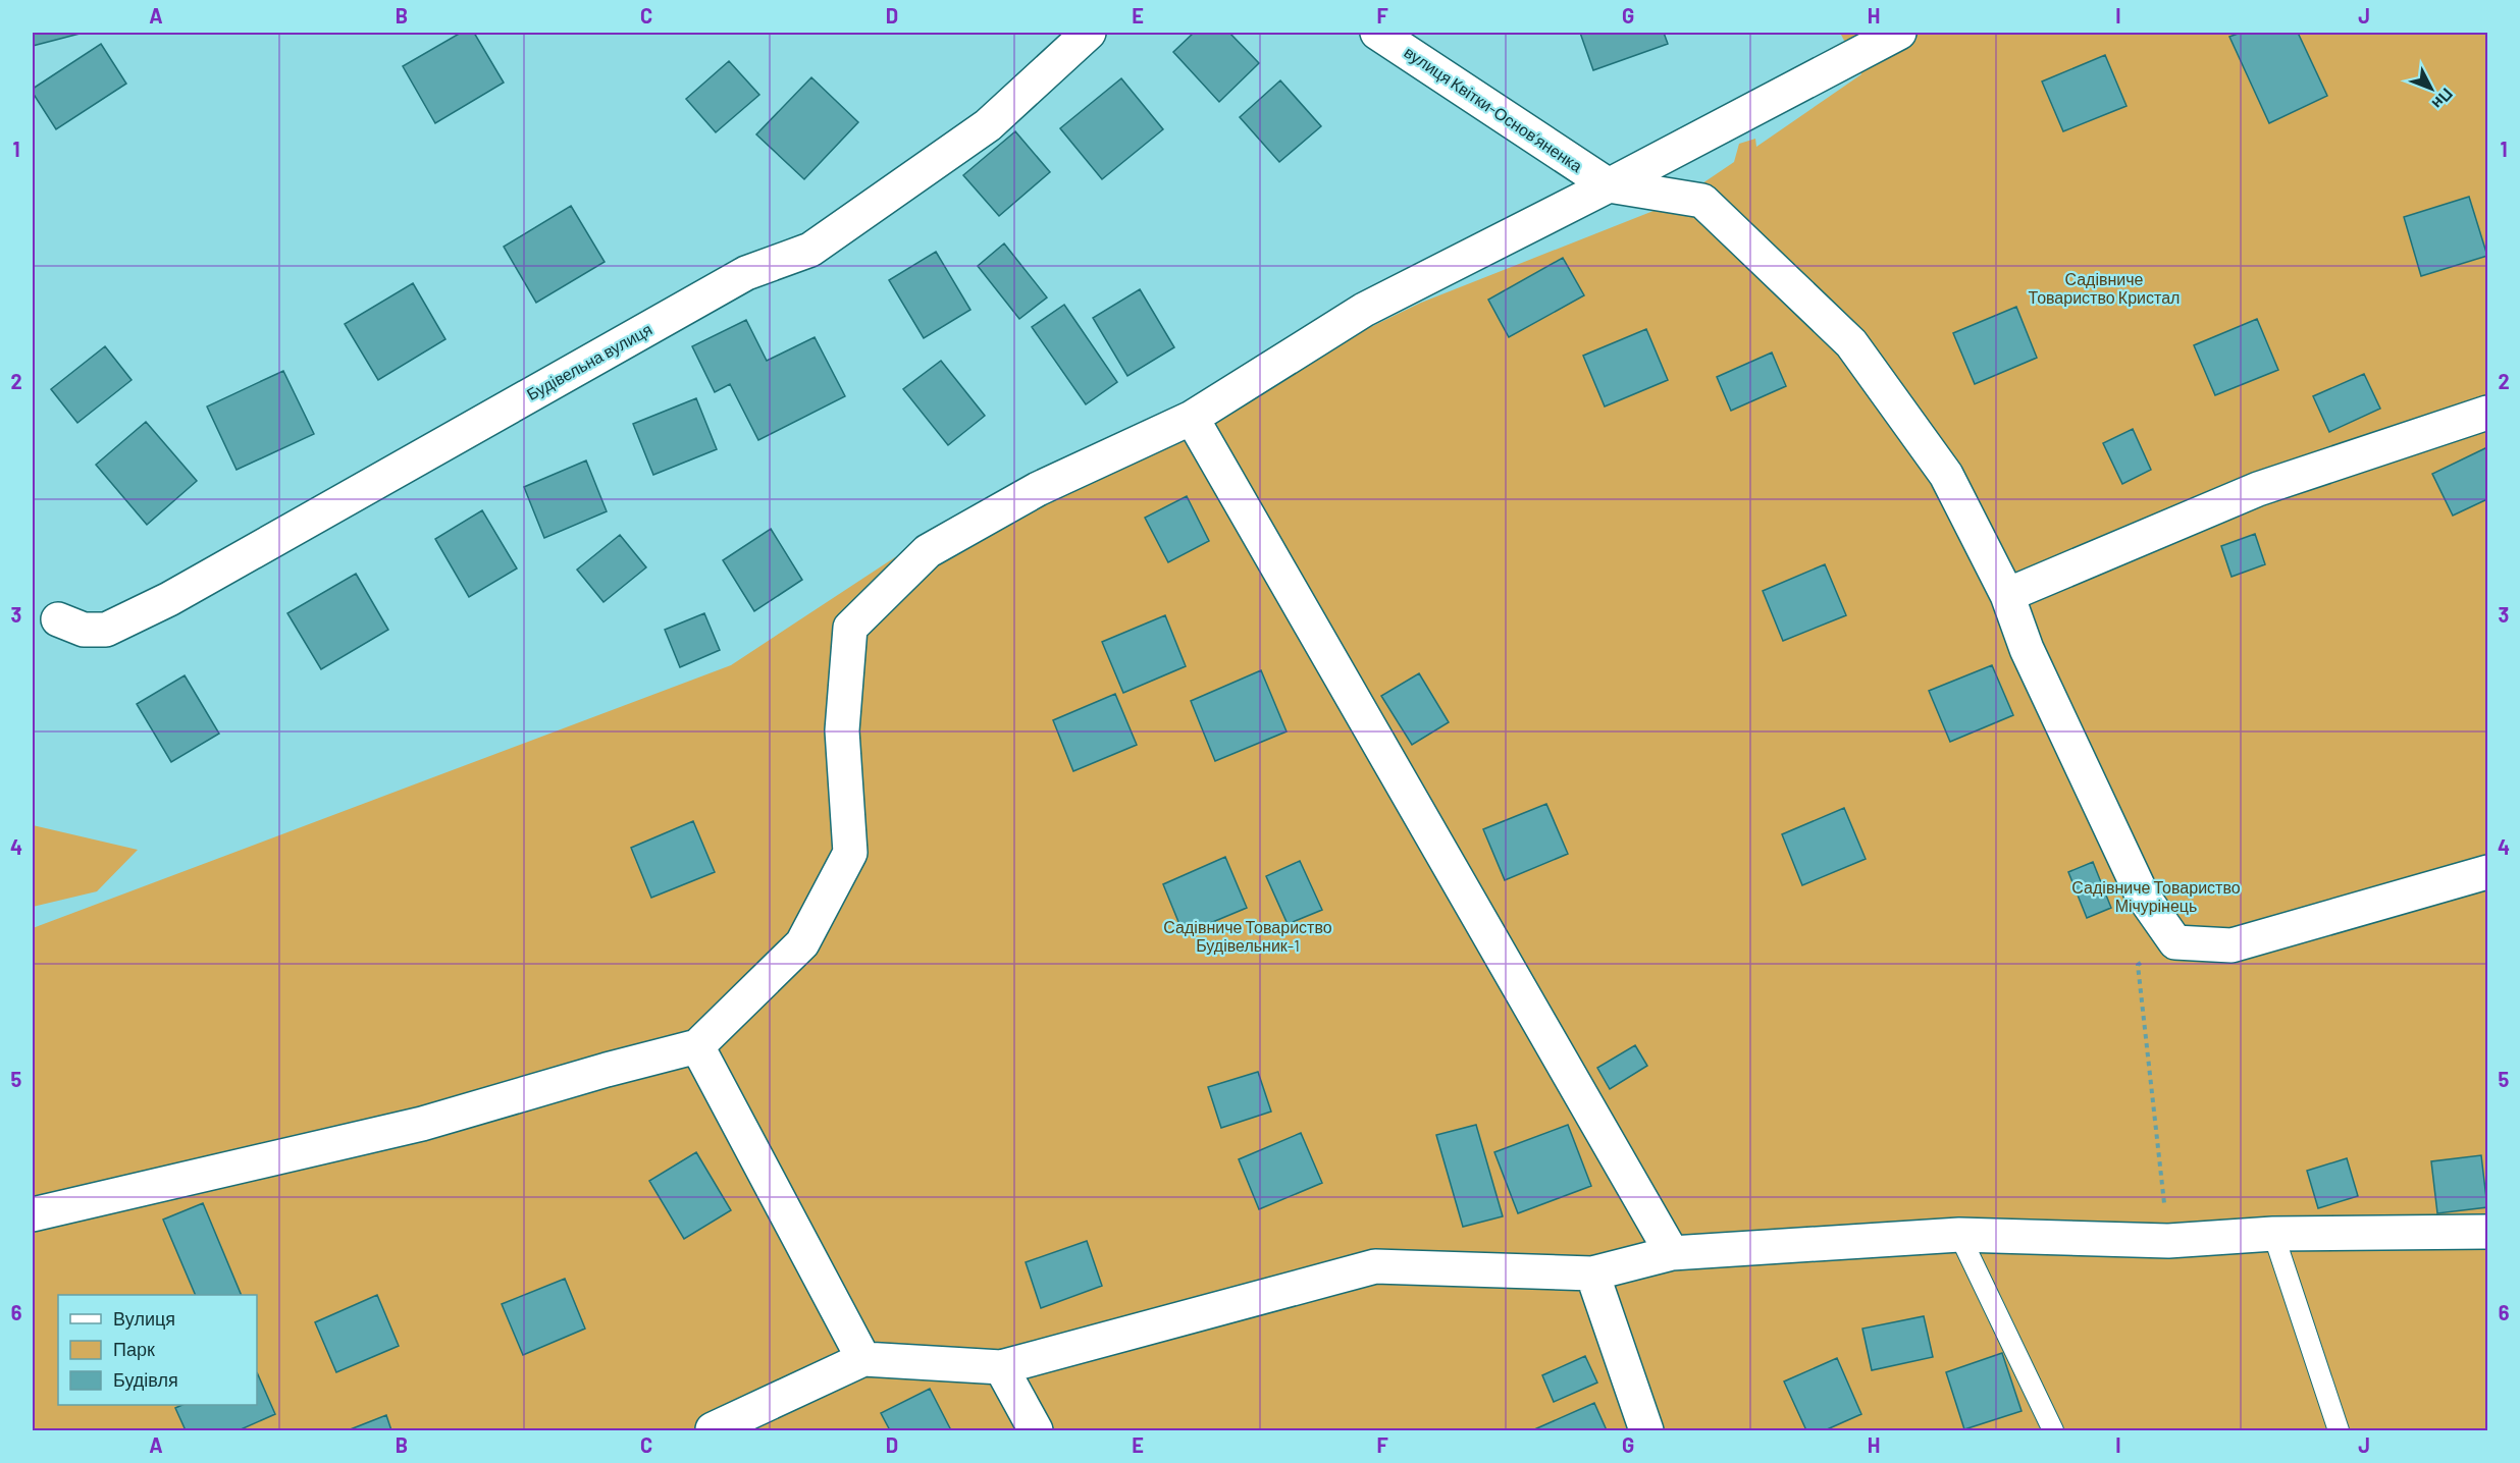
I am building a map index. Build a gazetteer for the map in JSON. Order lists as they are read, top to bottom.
{
  "streets": {
    "street": ["вулиця Квітки-Основʼяненка", "Будівельна вулиця"]
  },
  "parks": ["Садівниче Товариство Кристал", "Садівниче Товариство Мічурінець", "Садівниче Товариство Будівельник-1"],
  "legend": ["Вулиця", "Парк", "Будівля"],
  "north": "bottom right",
  "grid": {
    "columns": [
      "A",
      "B",
      "C",
      "D",
      "E",
      "F",
      "G",
      "H",
      "I",
      "J"
    ],
    "rows": [
      "1",
      "2",
      "3",
      "4",
      "5",
      "6"
    ]
  }
}
